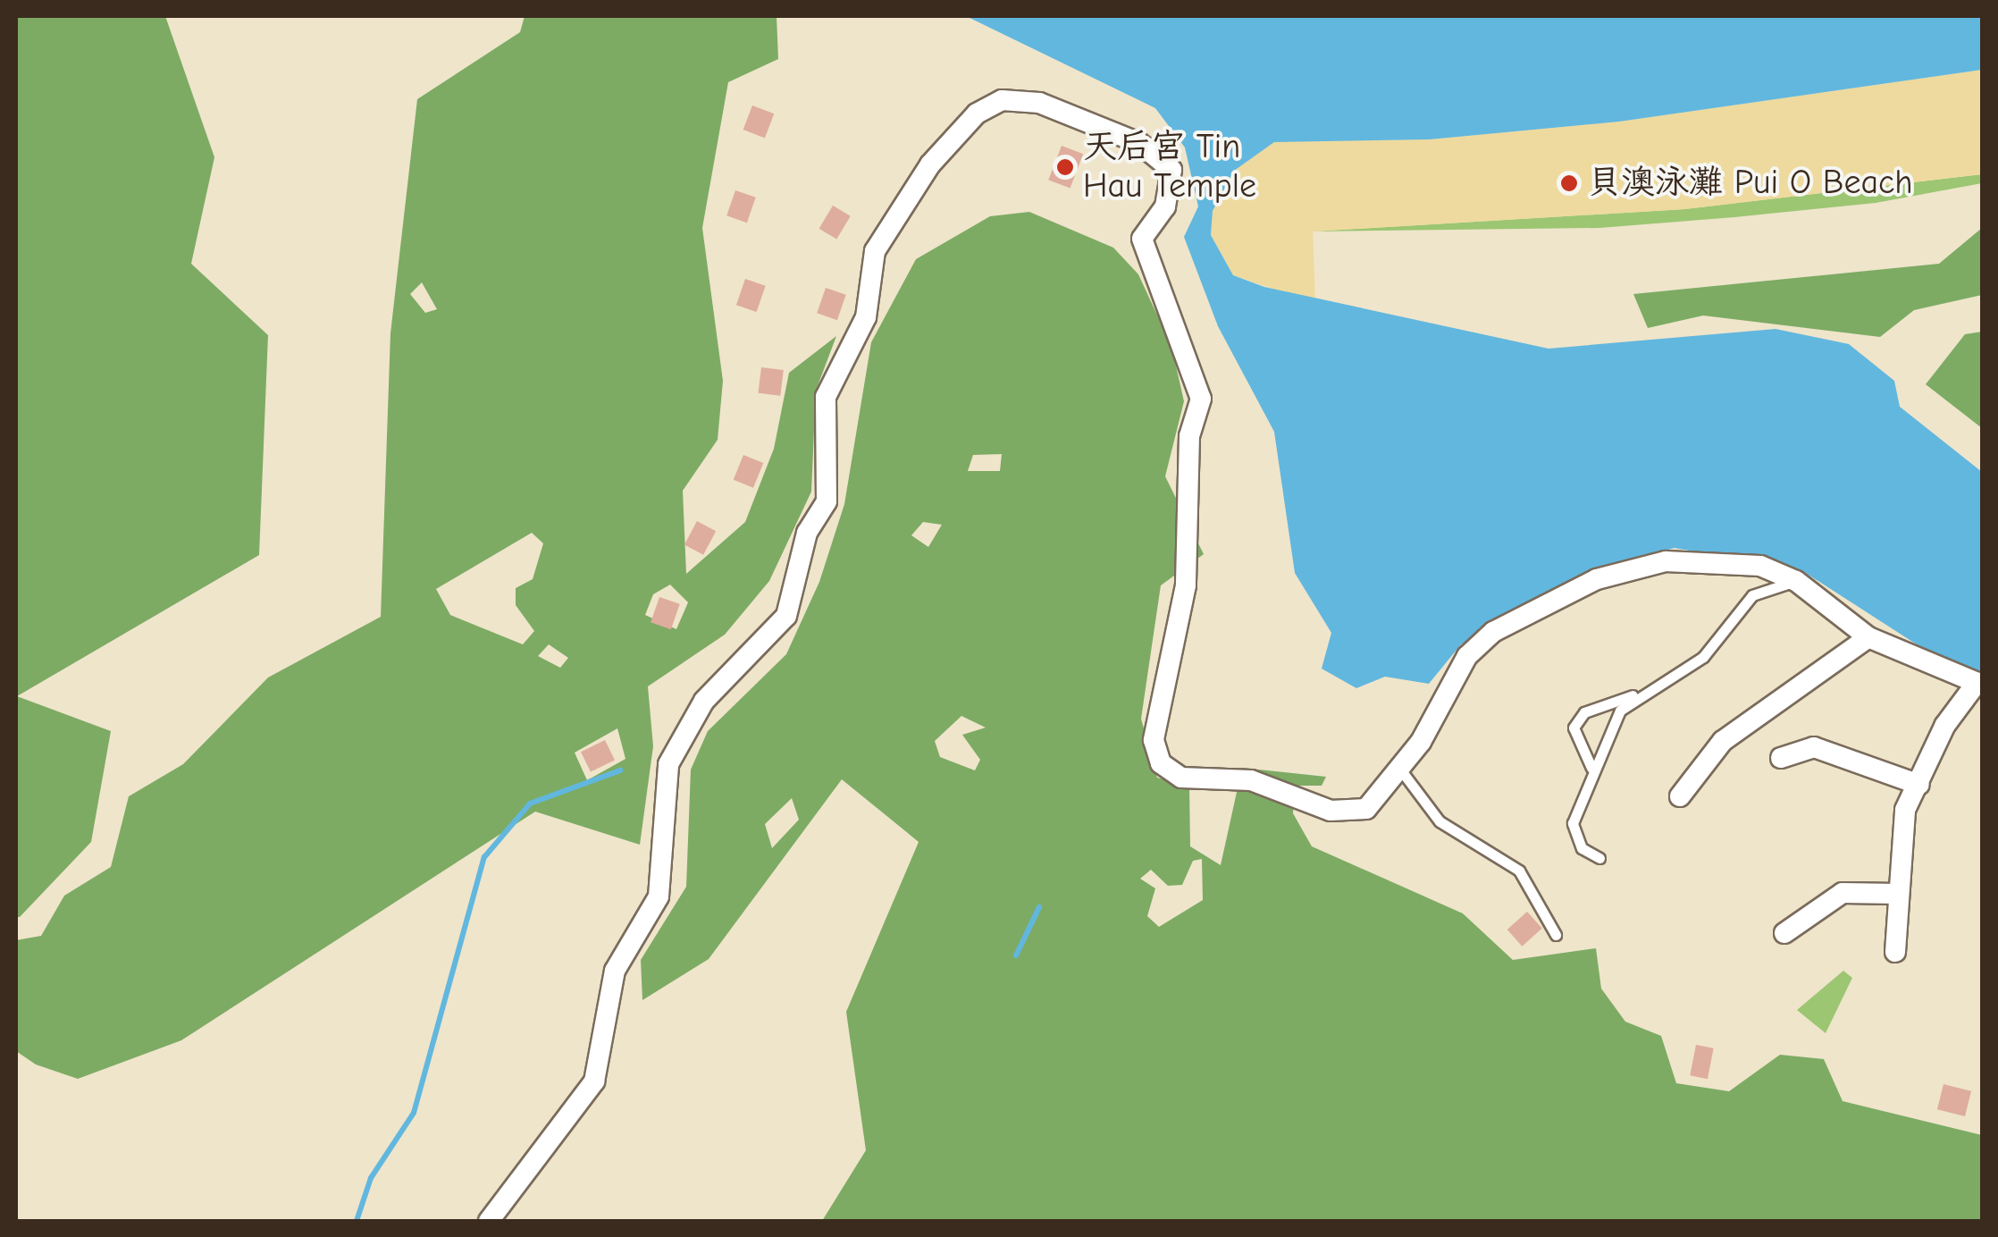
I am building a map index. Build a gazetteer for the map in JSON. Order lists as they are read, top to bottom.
{
  "places": ["天后宮 Tin Hau Temple", "貝澳泳灘 Pui O Beach"]
}
